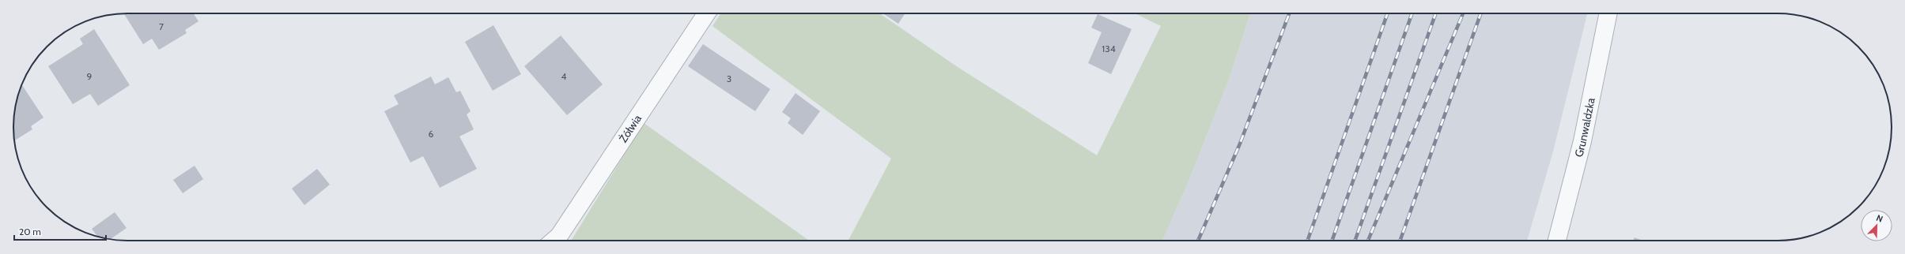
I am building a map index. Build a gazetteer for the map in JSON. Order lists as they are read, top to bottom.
{
  "streets": {
    "street": ["Grunwaldzka", "Żółwia"]
  },
  "house_numbers": [
    "7",
    "134",
    "9",
    "4",
    "3",
    "6"
  ],
  "scale_bar": "20 m",
  "north": "top right"
}
